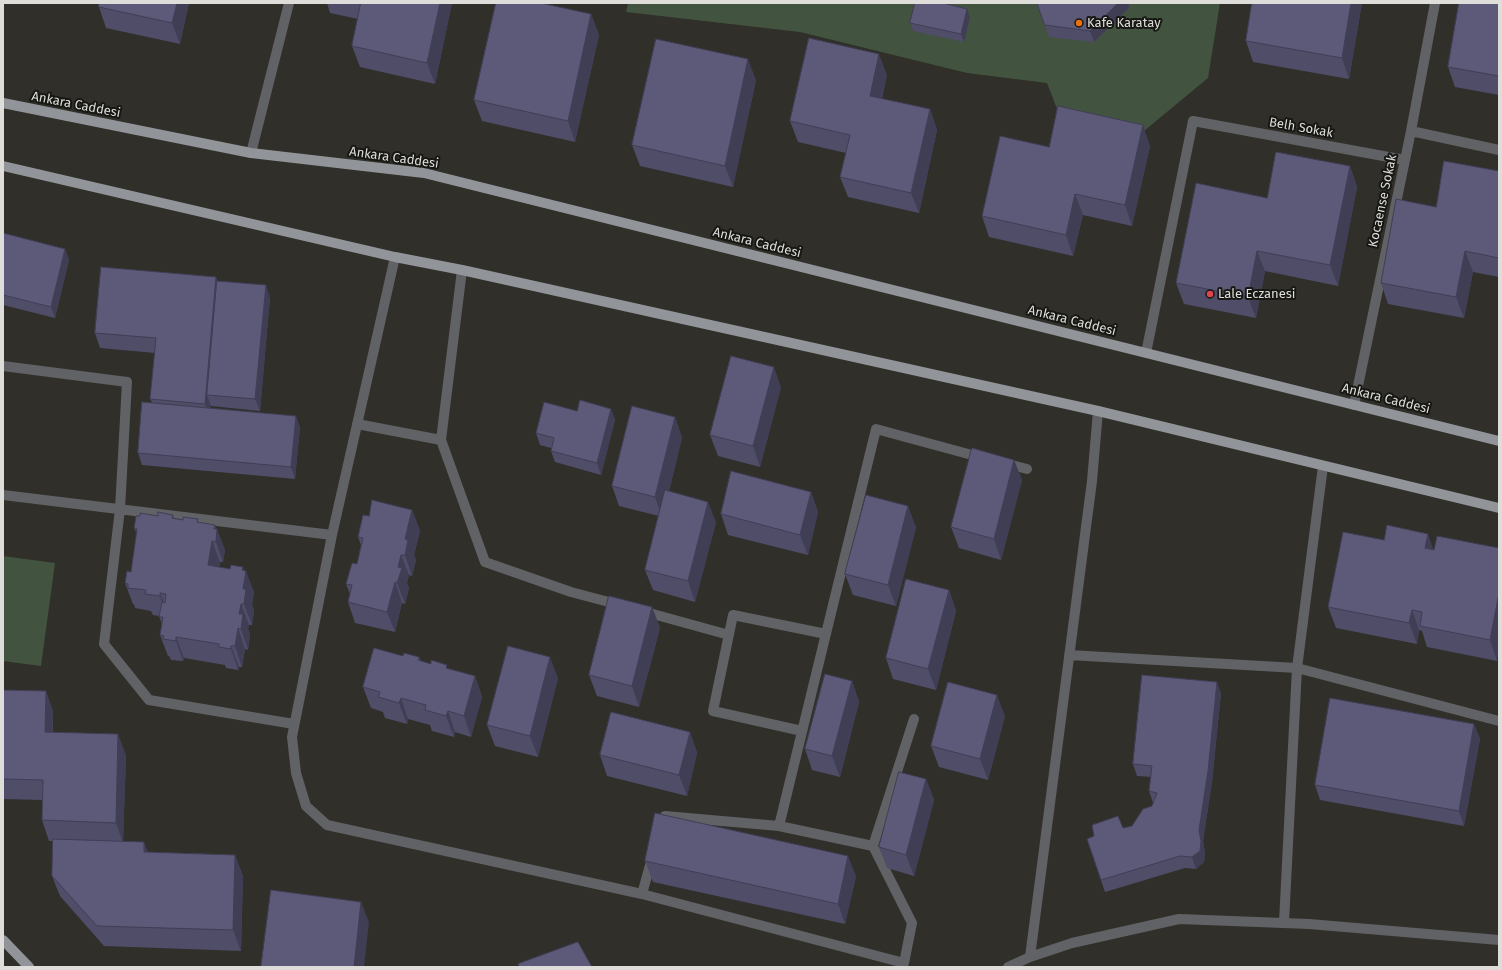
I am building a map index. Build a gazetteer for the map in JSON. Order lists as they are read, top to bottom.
{
  "streets": {
    "main road": ["Ankara Caddesi"],
    "street": ["Belh Sokak", "Kocaense Sokak"]
  },
  "crossings": [
    ["Ankara Caddesi", "Belh Sokak"],
    ["Ankara Caddesi", "Kocaense Sokak"],
    ["Belh Sokak", "Kocaense Sokak"]
  ],
  "places": ["Kafe Karatay", "Lale Eczanesi"]
}
